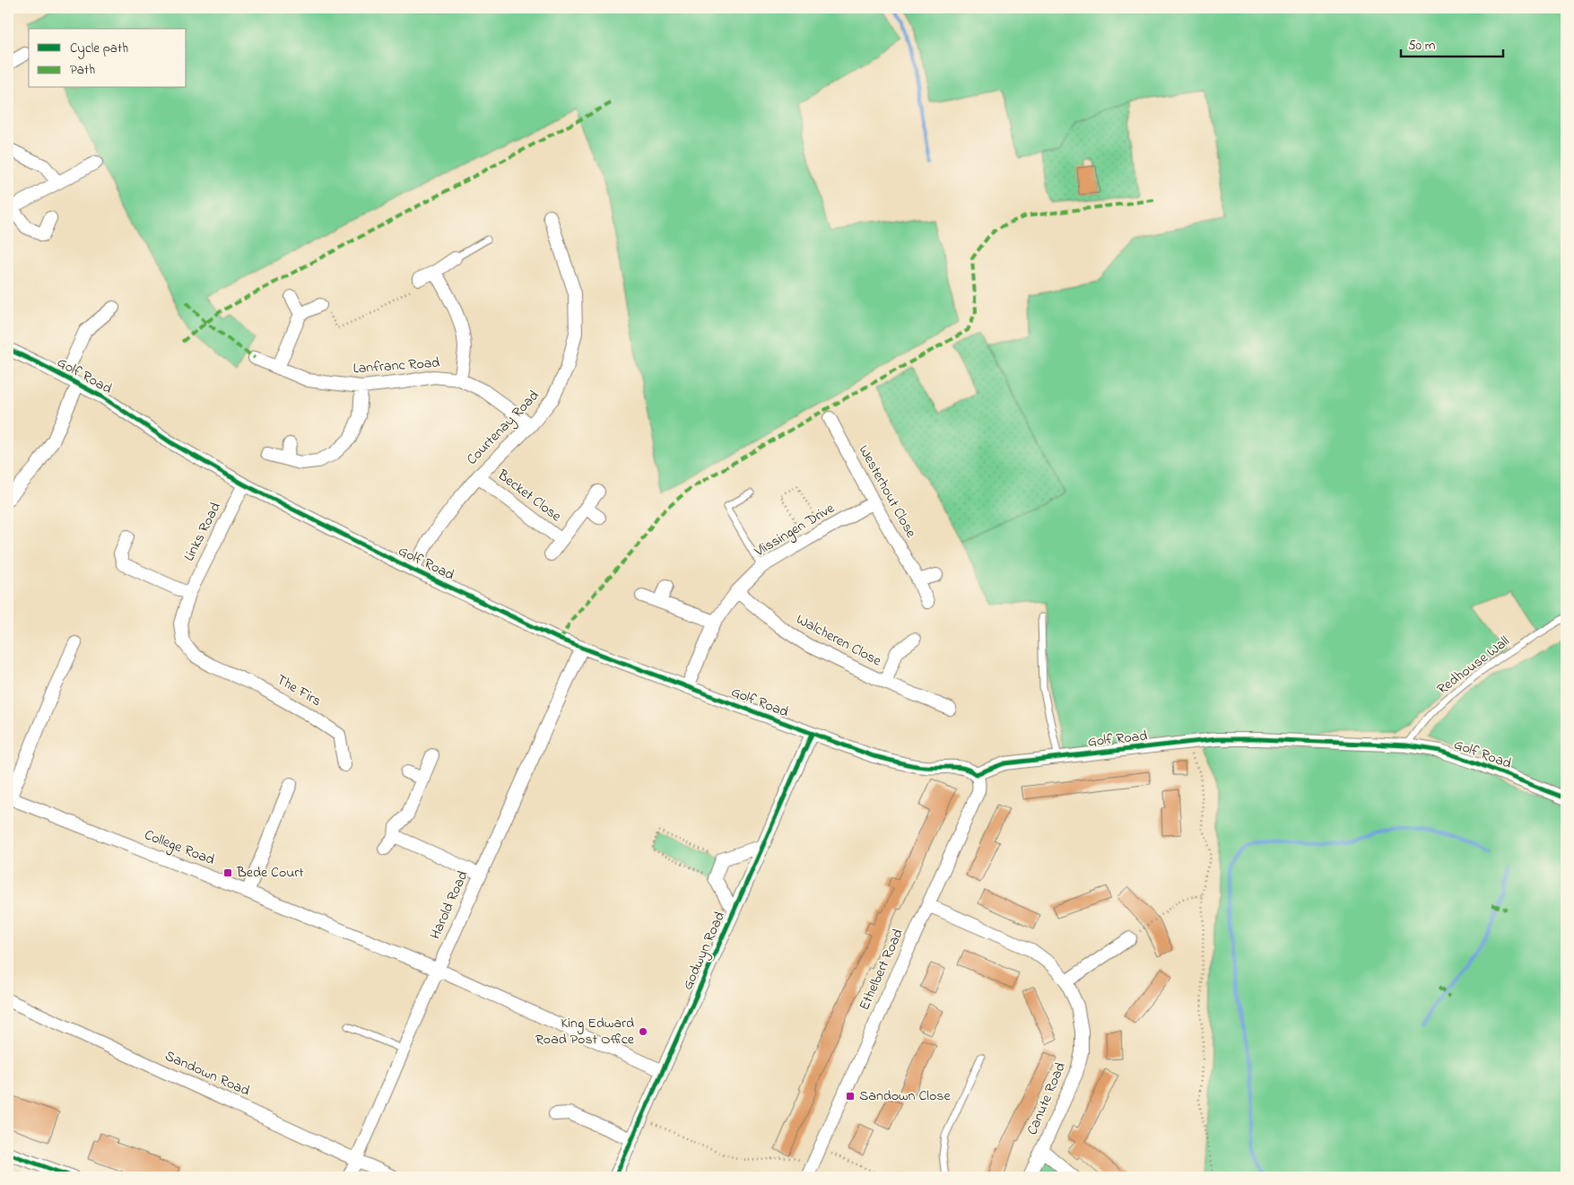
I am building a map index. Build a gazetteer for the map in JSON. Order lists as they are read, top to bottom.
{
  "streets": {
    "street": [
      "Lanfranc Road",
      "Golf Road",
      "Courtenay Road",
      "Westerhout Close",
      "Becket Close",
      "Vlissingen Drive",
      "Links Road",
      "Walcheren Close",
      "The Firs",
      "College Road",
      "Harold Road",
      "Godwyn Road",
      "Ethelbert Road",
      "Sandown Road",
      "Canute Road"
    ],
    "lane": ["Redhouse Wall"]
  },
  "crossings": [
    ["Lanfranc Road", "Courtenay Road"],
    ["Golf Road", "Courtenay Road"],
    ["Golf Road", "Vlissingen Drive"],
    ["Golf Road", "Links Road"],
    ["Golf Road", "Redhouse Wall"],
    ["Golf Road", "Harold Road"],
    ["Golf Road", "Godwyn Road"],
    ["Golf Road", "Ethelbert Road"],
    ["Courtenay Road", "Becket Close"],
    ["Westerhout Close", "Vlissingen Drive"],
    ["Vlissingen Drive", "Walcheren Close"],
    ["Links Road", "The Firs"],
    ["College Road", "Harold Road"],
    ["College Road", "Godwyn Road"],
    ["Harold Road", "Sandown Road"],
    ["Ethelbert Road", "Canute Road"]
  ],
  "places": {
    "transit": ["Bede Court", "Sandown Close"],
    "other": ["King Edward Road Post Office"]
  },
  "legend": ["Cycle path", "Path"],
  "scale_bar": "50 m"
}
